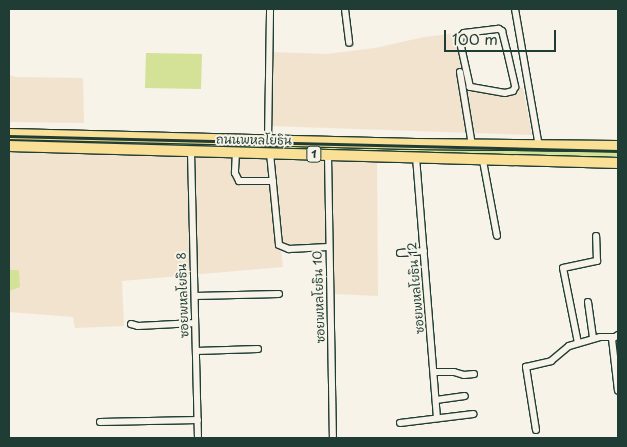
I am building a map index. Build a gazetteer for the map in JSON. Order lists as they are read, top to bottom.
{
  "streets": {
    "main road": ["ถนนพหลโยธิน", "1"],
    "street": ["ซอยพหลโยธิน 12", "ซอยพหลโยธิน 8", "ซอยพหลโยธิน 10"]
  },
  "crossings": [
    ["ถนนพหลโยธิน", "ซอยพหลโยธิน 12"],
    ["ถนนพหลโยธิน", "ซอยพหลโยธิน 8"],
    ["ถนนพหลโยธิน", "ซอยพหลโยธิน 10"]
  ],
  "scale_bar": "100 m"
}
